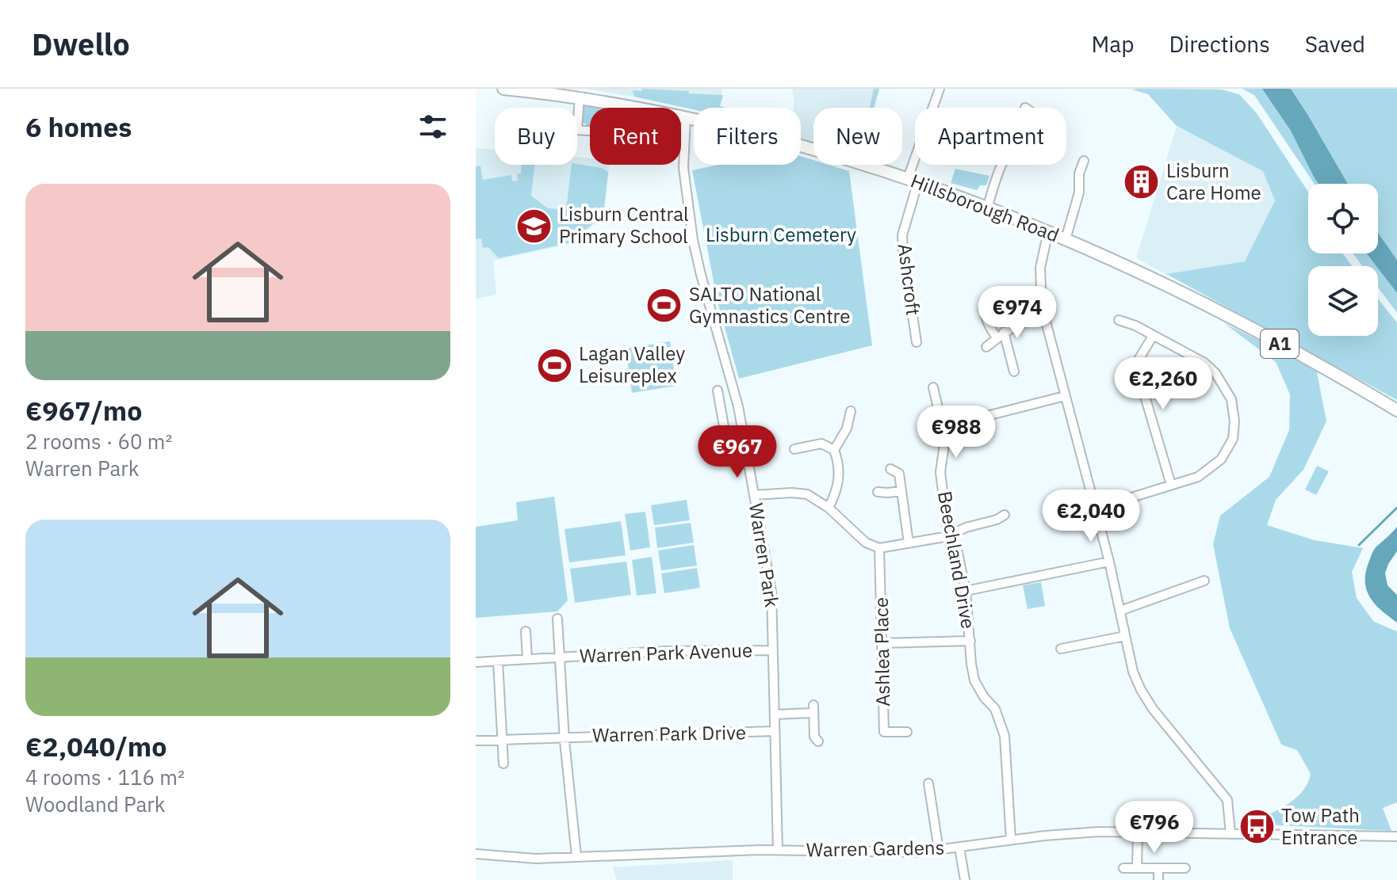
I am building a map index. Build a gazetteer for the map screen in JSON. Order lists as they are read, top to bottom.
{
  "streets": {
    "highway": ["Hillsborough Road", "A1"],
    "street": [
      "Ashcroft",
      "Warren Park",
      "Beechland Drive",
      "Ashlea Place",
      "Warren Park Avenue",
      "Warren Park Drive",
      "Warren Gardens"
    ]
  },
  "crossings": [
    ["Hillsborough Road", "Ashcroft"],
    ["Hillsborough Road", "Warren Park"],
    ["Warren Park", "Warren Park Avenue"],
    ["Warren Park", "Warren Park Drive"],
    ["Warren Park", "Warren Gardens"],
    ["Beechland Drive", "Warren Gardens"]
  ],
  "parks": ["Lisburn Cemetery"],
  "places": {
    "building": ["Lisburn Care Home"],
    "school or university": ["Lisburn Central Primary School"],
    "sports": ["SALTO National Gymnastics Centre", "Lagan Valley Leisureplex"],
    "bus stop": ["Tow Path Entrance"]
  },
  "page": {
    "header": "Dwello",
    "nav": ["Map", "Directions", "Saved"],
    "heading": "6 homes",
    "chip": [
      "Buy",
      "Rent",
      "Filters",
      "New",
      "Apartment"
    ],
    "list": [
      {
        "name": "€967/mo",
        "note": "2 rooms · 60 m² · Warren Park"
      },
      {
        "name": "€2,040/mo",
        "note": "4 rooms · 116 m² · Woodland Park"
      }
    ],
    "price": [
      "€974",
      "€2,260",
      "€988",
      "€967",
      "€2,040",
      "€796"
    ]
  }
}
